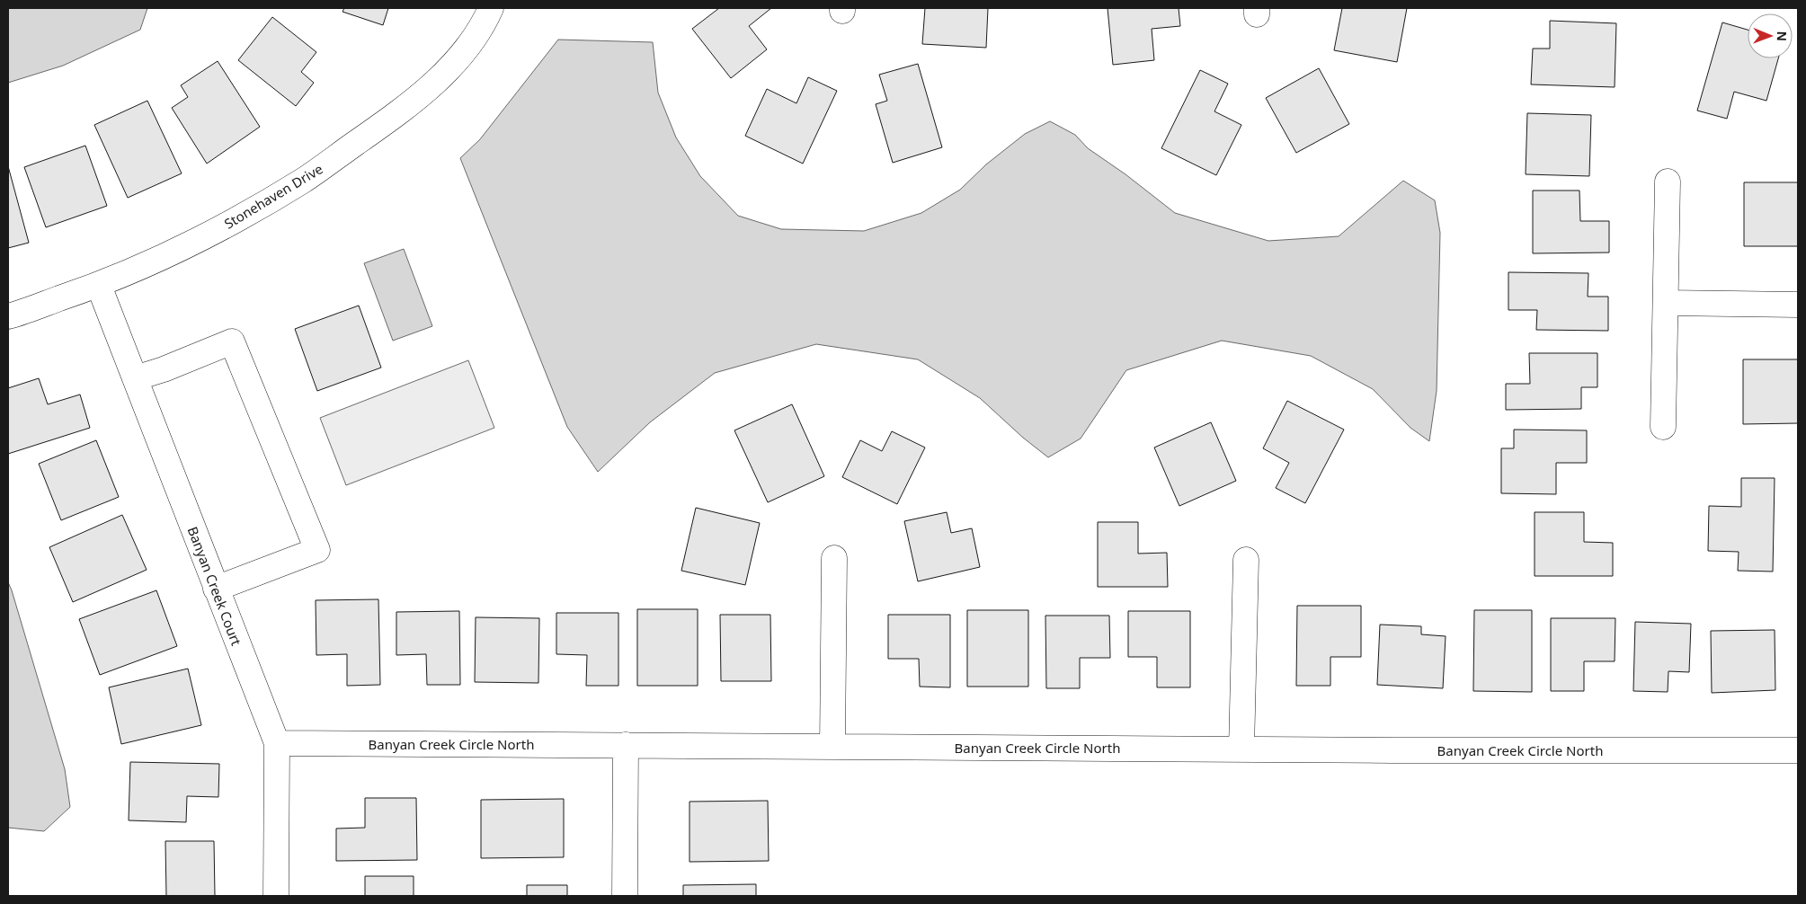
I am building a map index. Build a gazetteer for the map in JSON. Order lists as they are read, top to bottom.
{
  "streets": {
    "street": ["Stonehaven Drive", "Banyan Creek Court", "Banyan Creek Circle North"]
  },
  "crossings": [
    ["Stonehaven Drive", "Banyan Creek Court"],
    ["Banyan Creek Court", "Banyan Creek Circle North"]
  ],
  "north": "right"
}
